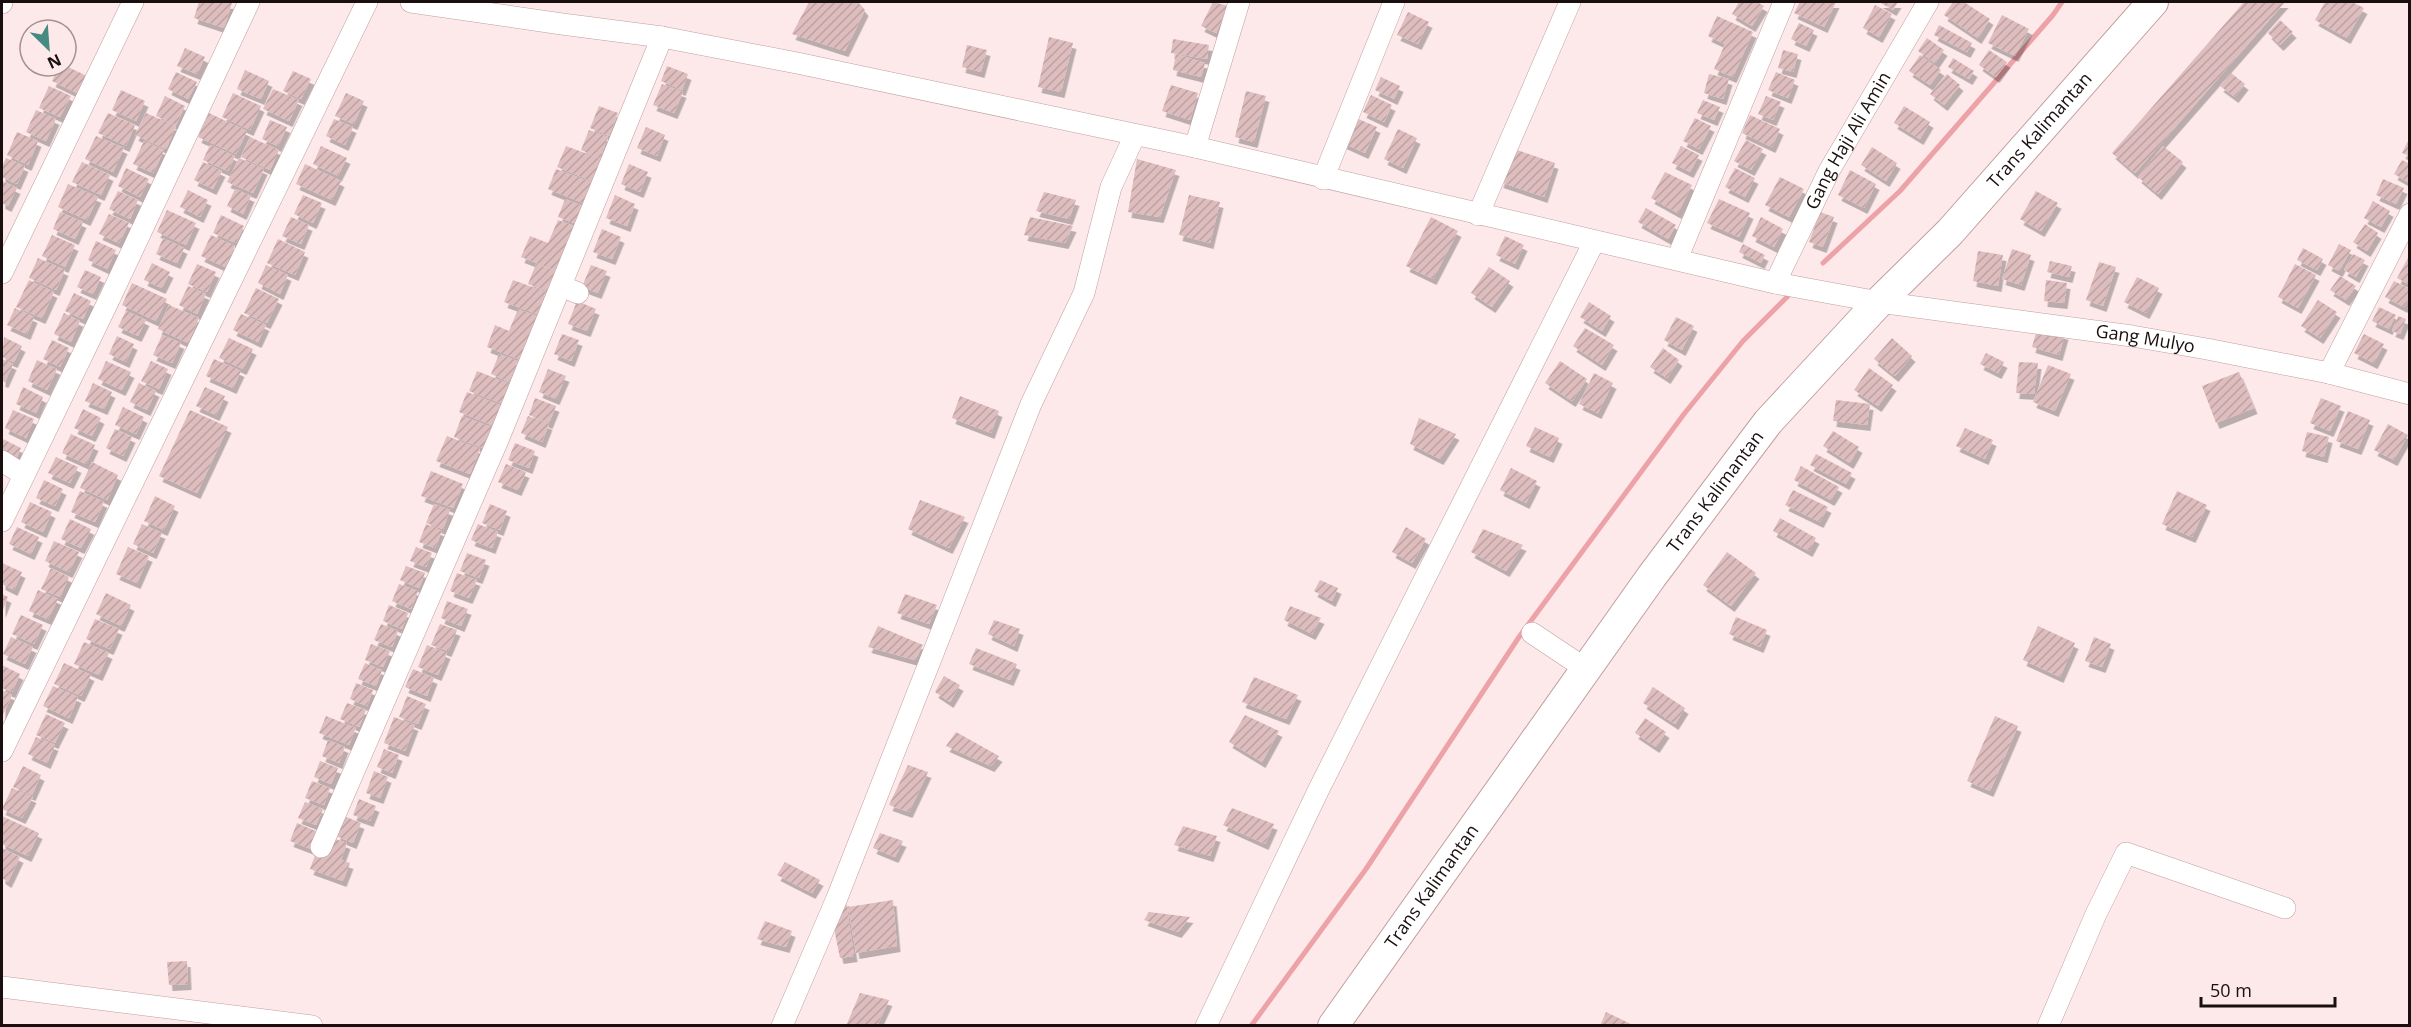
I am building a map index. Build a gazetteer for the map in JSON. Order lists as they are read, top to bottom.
{
  "streets": {
    "highway": ["Trans Kalimantan"],
    "street": ["Gang Haji Ali Amin", "Gang Mulyo"]
  },
  "crossings": [
    ["Trans Kalimantan", "Gang Mulyo"],
    ["Gang Haji Ali Amin", "Gang Mulyo"]
  ],
  "scale_bar": "50 m",
  "north": "bottom right"
}
